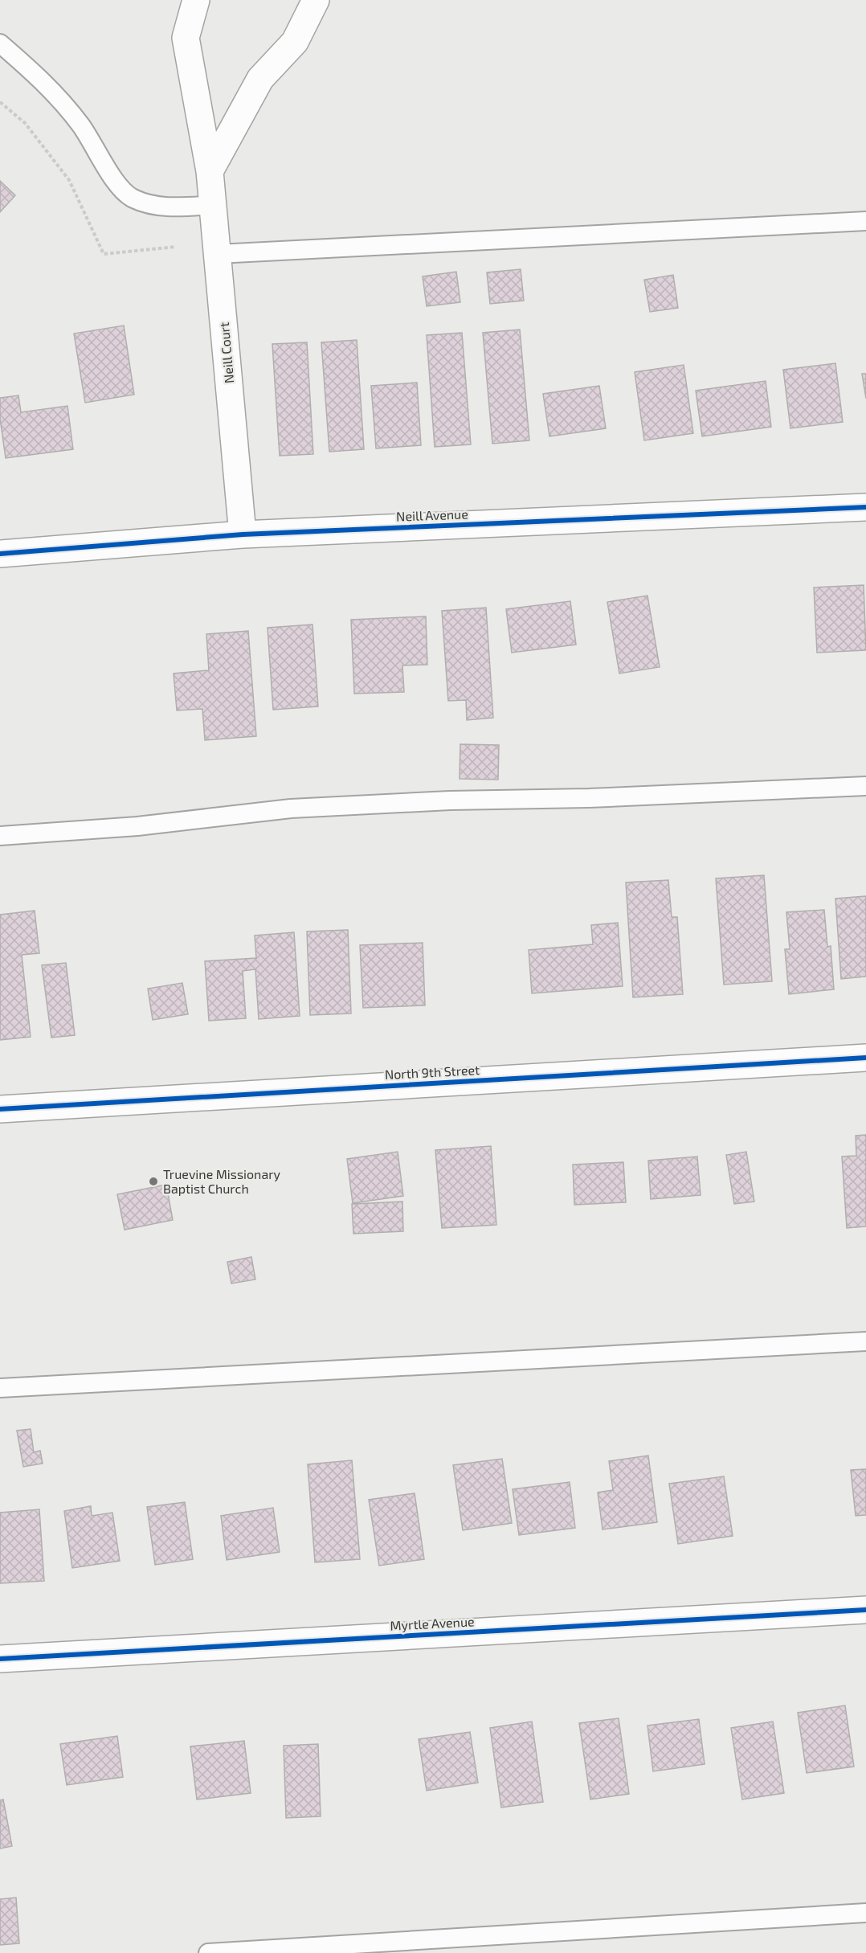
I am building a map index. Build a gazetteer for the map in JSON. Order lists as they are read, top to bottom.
{
  "streets": {
    "street": [
      "Neill Court",
      "Neill Avenue",
      "North 9th Street",
      "Myrtle Avenue"
    ]
  },
  "crossings": [
    ["Neill Court", "Neill Avenue"]
  ],
  "places": ["Truevine Missionary Baptist Church"]
}
